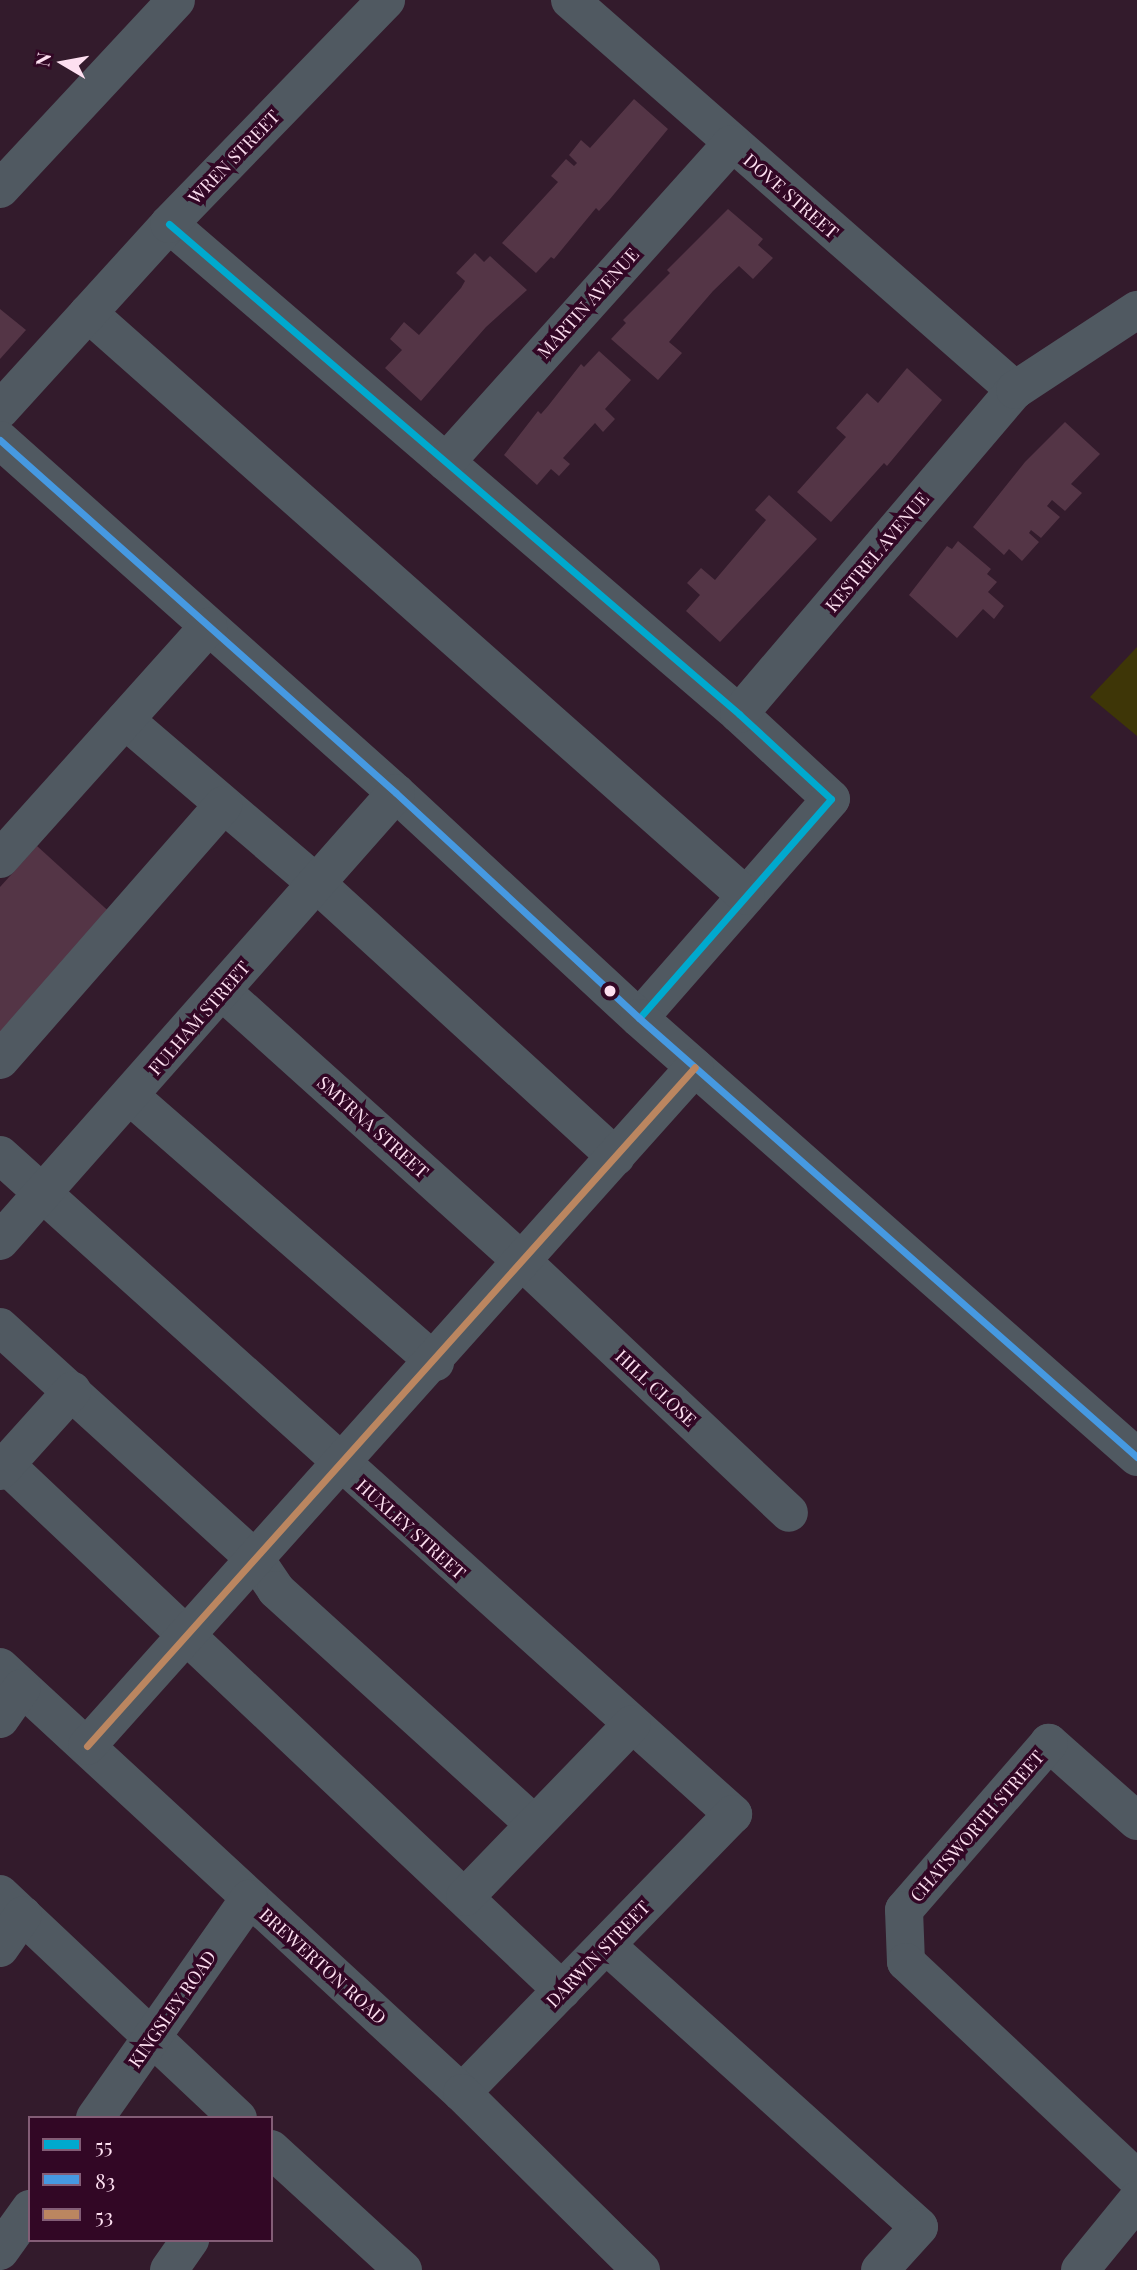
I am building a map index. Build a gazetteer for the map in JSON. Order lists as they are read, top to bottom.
{
  "streets": {
    "street": [
      "WREN STREET",
      "DOVE STREET",
      "MARTIN AVENUE",
      "KESTREL AVENUE",
      "FULHAM STREET",
      "SMYRNA STREET",
      "HILL CLOSE",
      "HUXLEY STREET",
      "CHATSWORTH STREET",
      "DARWIN STREET",
      "BREWERTON ROAD",
      "KINGSLEY ROAD"
    ]
  },
  "crossings": [
    ["DOVE STREET", "MARTIN AVENUE"],
    ["DOVE STREET", "KESTREL AVENUE"],
    ["FULHAM STREET", "SMYRNA STREET"],
    ["FULHAM STREET", "HUXLEY STREET"],
    ["SMYRNA STREET", "HILL CLOSE"],
    ["HUXLEY STREET", "DARWIN STREET"],
    ["DARWIN STREET", "BREWERTON ROAD"],
    ["BREWERTON ROAD", "KINGSLEY ROAD"]
  ],
  "lines": ["transit line 55", "transit line 83", "transit line 53"],
  "legend": ["55", "83", "53"],
  "north": "left"
}
